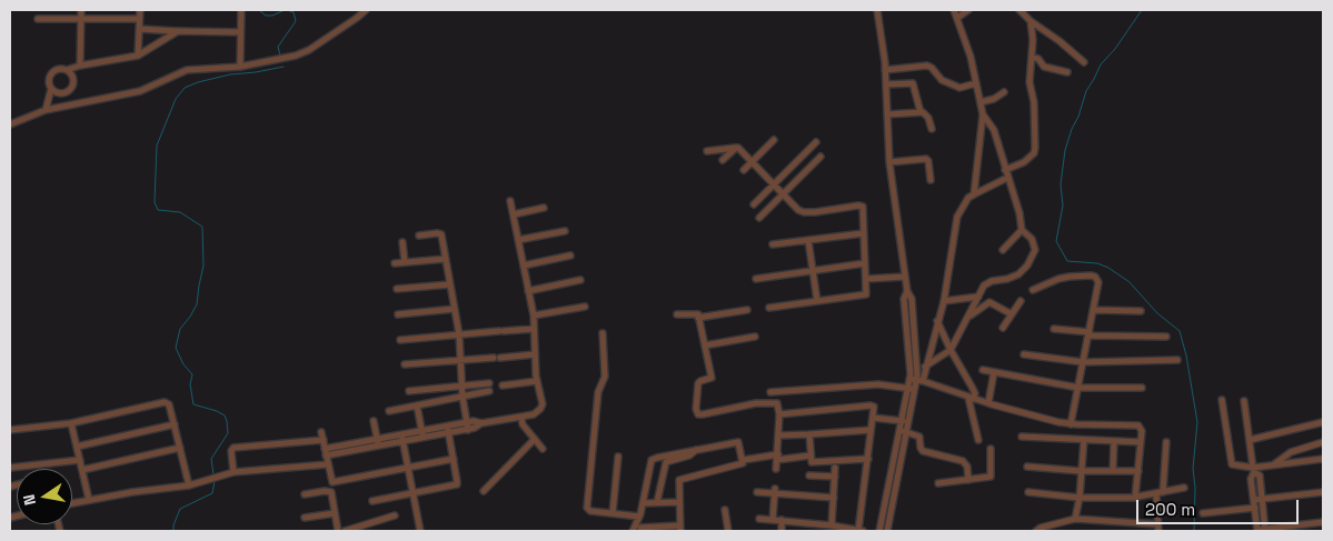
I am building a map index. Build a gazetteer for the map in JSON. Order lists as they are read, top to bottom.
{
  "scale_bar": "200 m",
  "north": "left"
}
